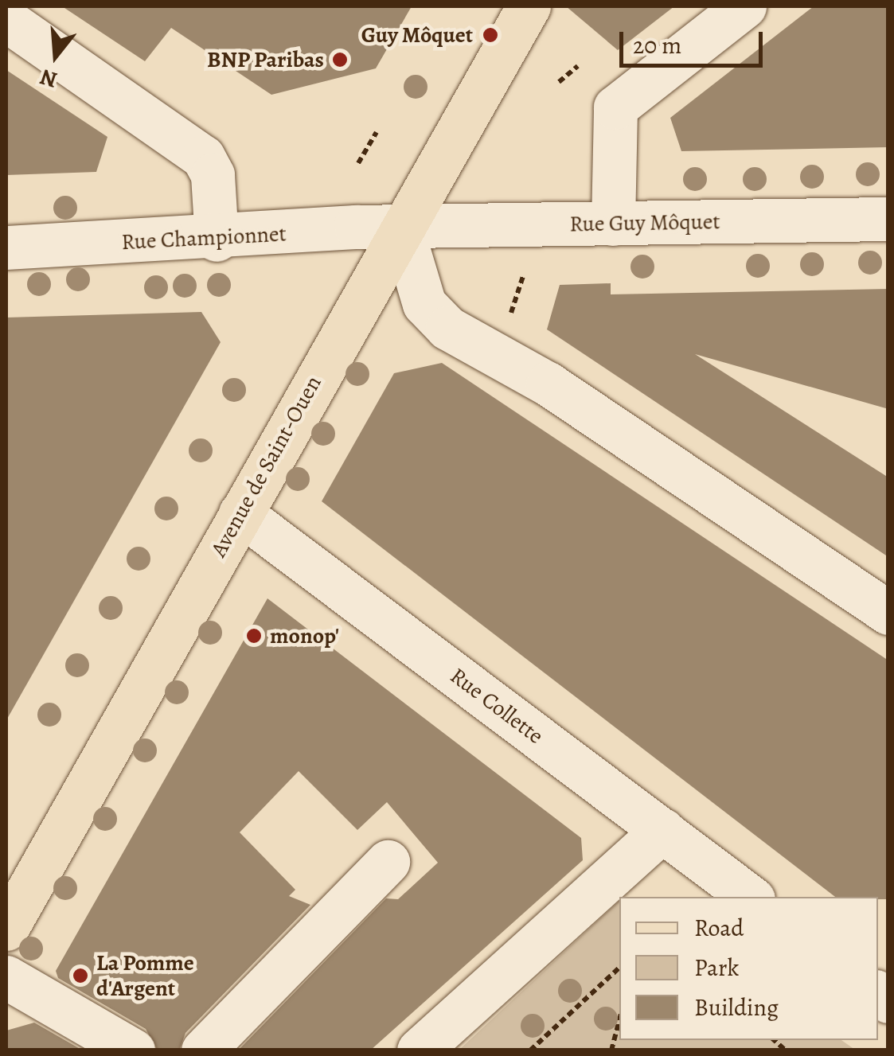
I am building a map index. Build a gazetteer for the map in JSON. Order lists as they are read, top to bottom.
{
  "streets": {
    "main road": ["Avenue de Saint-Ouen"],
    "street": ["Rue Guy Môquet", "Rue Championnet", "Rue Collette"]
  },
  "crossings": [
    ["Rue Guy Môquet", "Rue Championnet"],
    ["Rue Guy Môquet", "Avenue de Saint-Ouen"],
    ["Rue Championnet", "Avenue de Saint-Ouen"],
    ["Avenue de Saint-Ouen", "Rue Collette"]
  ],
  "places": [
    "Guy Môquet",
    "BNP Paribas",
    "monop'",
    "La Pomme d'Argent"
  ],
  "legend": ["Road", "Park", "Building"],
  "scale_bar": "20 m",
  "north": "bottom"
}
